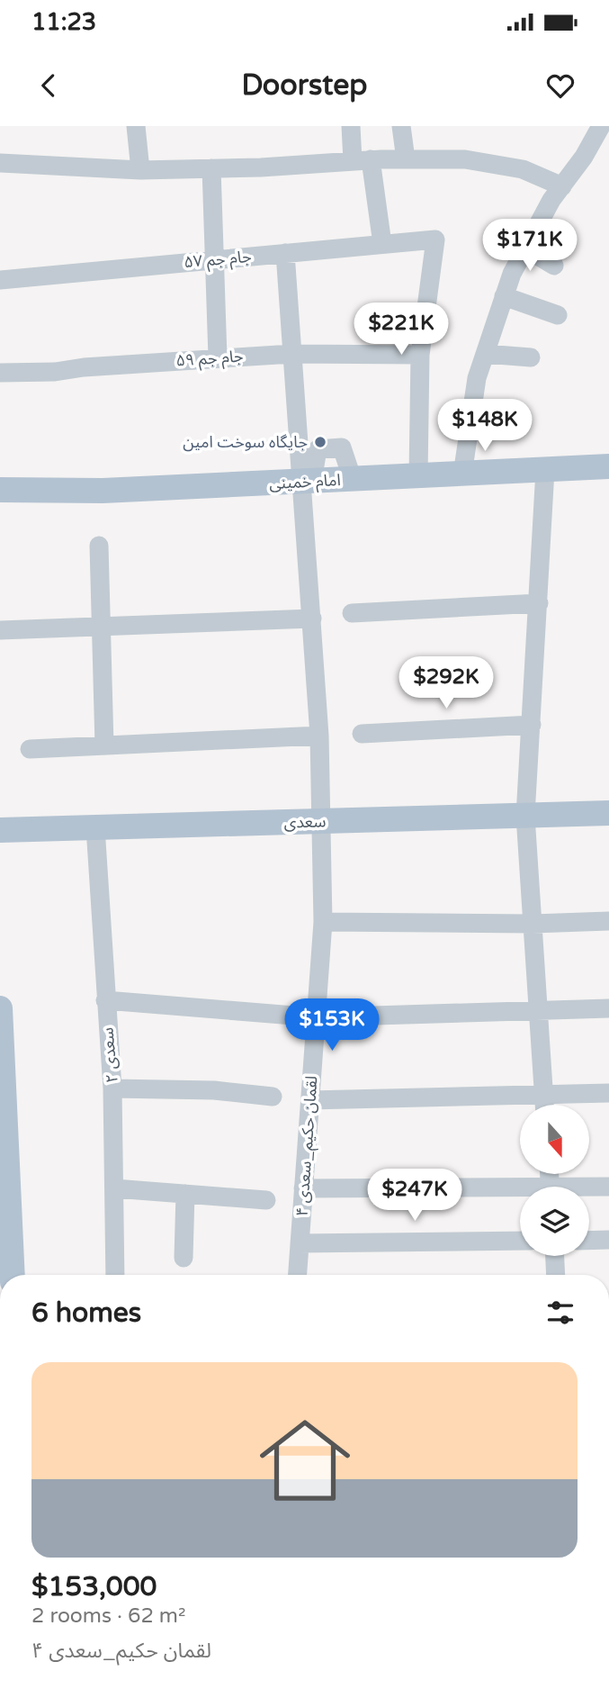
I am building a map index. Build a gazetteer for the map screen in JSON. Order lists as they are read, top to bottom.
{
  "streets": {
    "main road": ["امام خمینی", "سعدی"],
    "street": [
      "جام جم ۵۷",
      "جام جم ۵۹",
      "سعدی ۲",
      "لقمان حکیم_سعدی ۴"
    ]
  },
  "crossings": [
    ["جام جم ۵۷", "جام جم ۵۹"],
    ["جام جم ۵۷", "لقمان حکیم_سعدی ۴"],
    ["جام جم ۵۹", "لقمان حکیم_سعدی ۴"],
    ["امام خمینی", "لقمان حکیم_سعدی ۴"],
    ["سعدی", "سعدی ۲"],
    ["سعدی", "لقمان حکیم_سعدی ۴"]
  ],
  "places": ["جایگاه سوخت امین"],
  "north": "bottom",
  "page": {
    "status": "11:23",
    "header": "Doorstep",
    "price": [
      "$171K",
      "$221K",
      "$148K",
      "$292K",
      "$153K",
      "$247K"
    ],
    "heading": "6 homes",
    "list": [
      {
        "name": "$153,000",
        "note": "2 rooms · 62 m² · لقمان حکیم_سعدی ۴"
      }
    ]
  }
}
